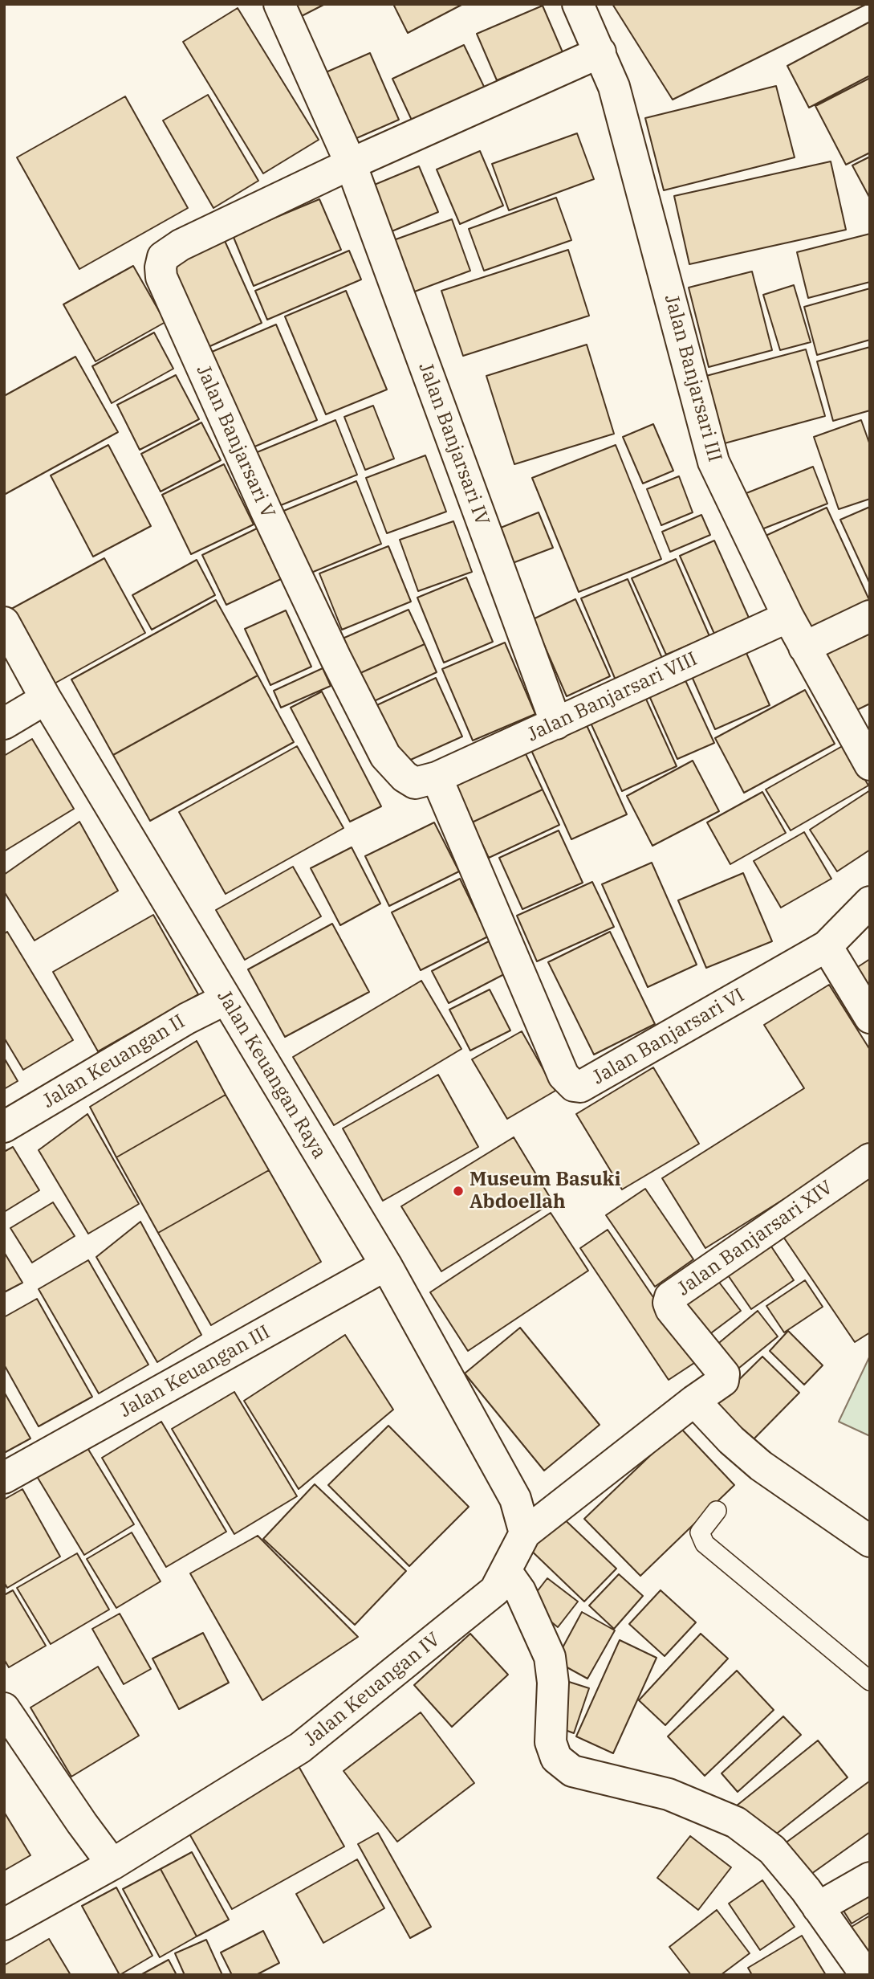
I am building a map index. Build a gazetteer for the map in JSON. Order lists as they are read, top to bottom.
{
  "streets": {
    "street": [
      "Jalan Banjarsari III",
      "Jalan Banjarsari V",
      "Jalan Banjarsari IV",
      "Jalan Banjarsari VIII",
      "Jalan Banjarsari VI",
      "Jalan Keuangan II",
      "Jalan Keuangan Raya",
      "Jalan Banjarsari XIV",
      "Jalan Keuangan III",
      "Jalan Keuangan IV"
    ]
  },
  "crossings": [
    ["Jalan Banjarsari III", "Jalan Banjarsari VIII"],
    ["Jalan Banjarsari V", "Jalan Banjarsari IV"],
    ["Jalan Banjarsari V", "Jalan Banjarsari VIII"],
    ["Jalan Banjarsari V", "Jalan Banjarsari VI"],
    ["Jalan Banjarsari IV", "Jalan Banjarsari VIII"],
    ["Jalan Banjarsari VIII", "Jalan Banjarsari VI"],
    ["Jalan Keuangan II", "Jalan Keuangan Raya"],
    ["Jalan Keuangan Raya", "Jalan Keuangan III"],
    ["Jalan Keuangan Raya", "Jalan Keuangan IV"],
    ["Jalan Banjarsari XIV", "Jalan Keuangan IV"]
  ],
  "places": ["Museum Basuki Abdoellah"]
}
